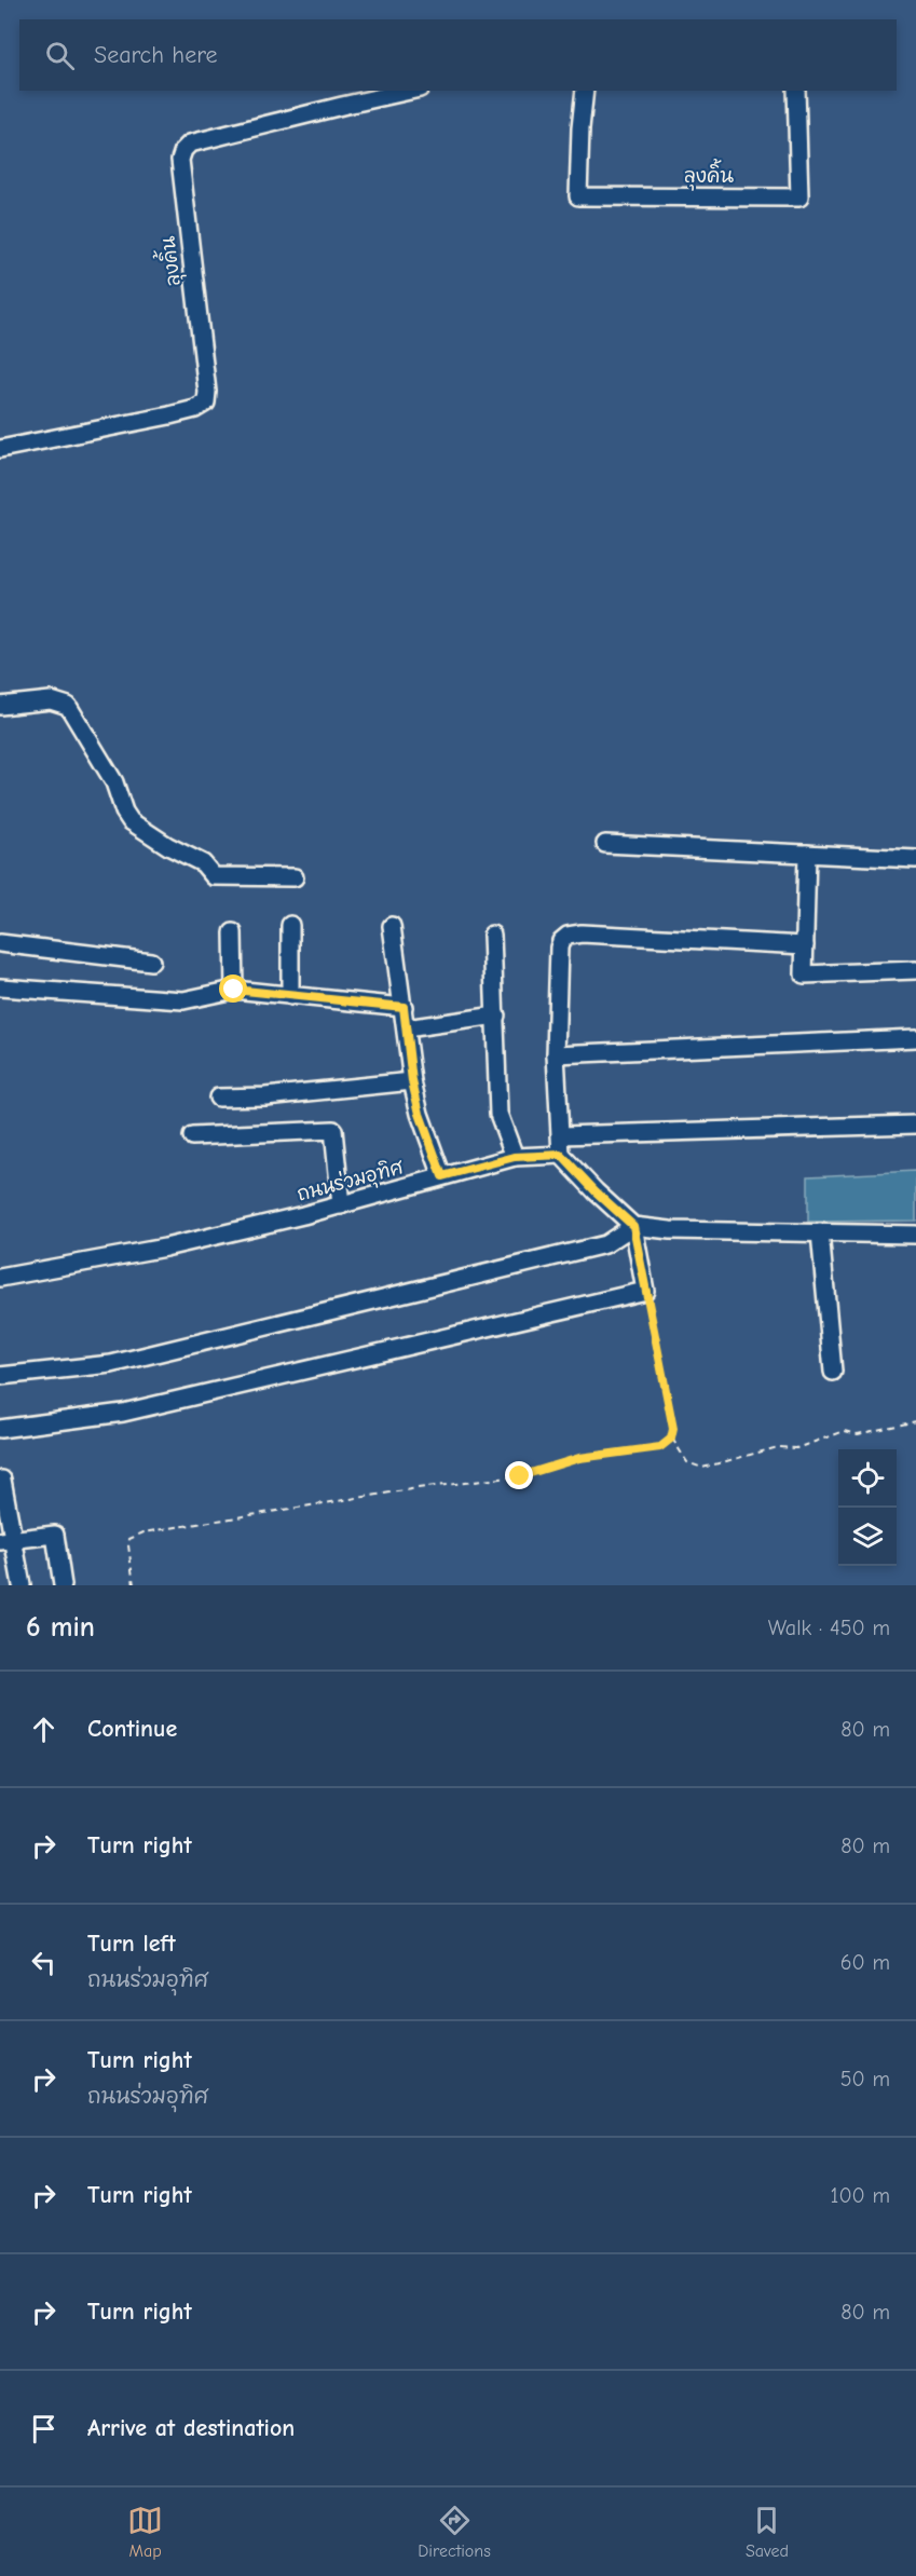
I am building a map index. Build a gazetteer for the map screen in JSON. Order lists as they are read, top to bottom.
{
  "streets": {
    "street": ["ลุงคิ้น", "ถนนร่วมอุทิศ"]
  },
  "page": {
    "search": "Search here",
    "heading": ["6 min", "Walk · 450 m"],
    "list": [
      ["Continue", "80 m"],
      ["Turn right", "80 m"],
      ["Turn left", "ถนนร่วมอุทิศ", "60 m"],
      ["Turn right", "ถนนร่วมอุทิศ", "50 m"],
      ["Turn right", "100 m"],
      ["Turn right", "80 m"],
      "Arrive at destination"
    ],
    "nav": ["Map", "Directions", "Saved"]
  }
}
